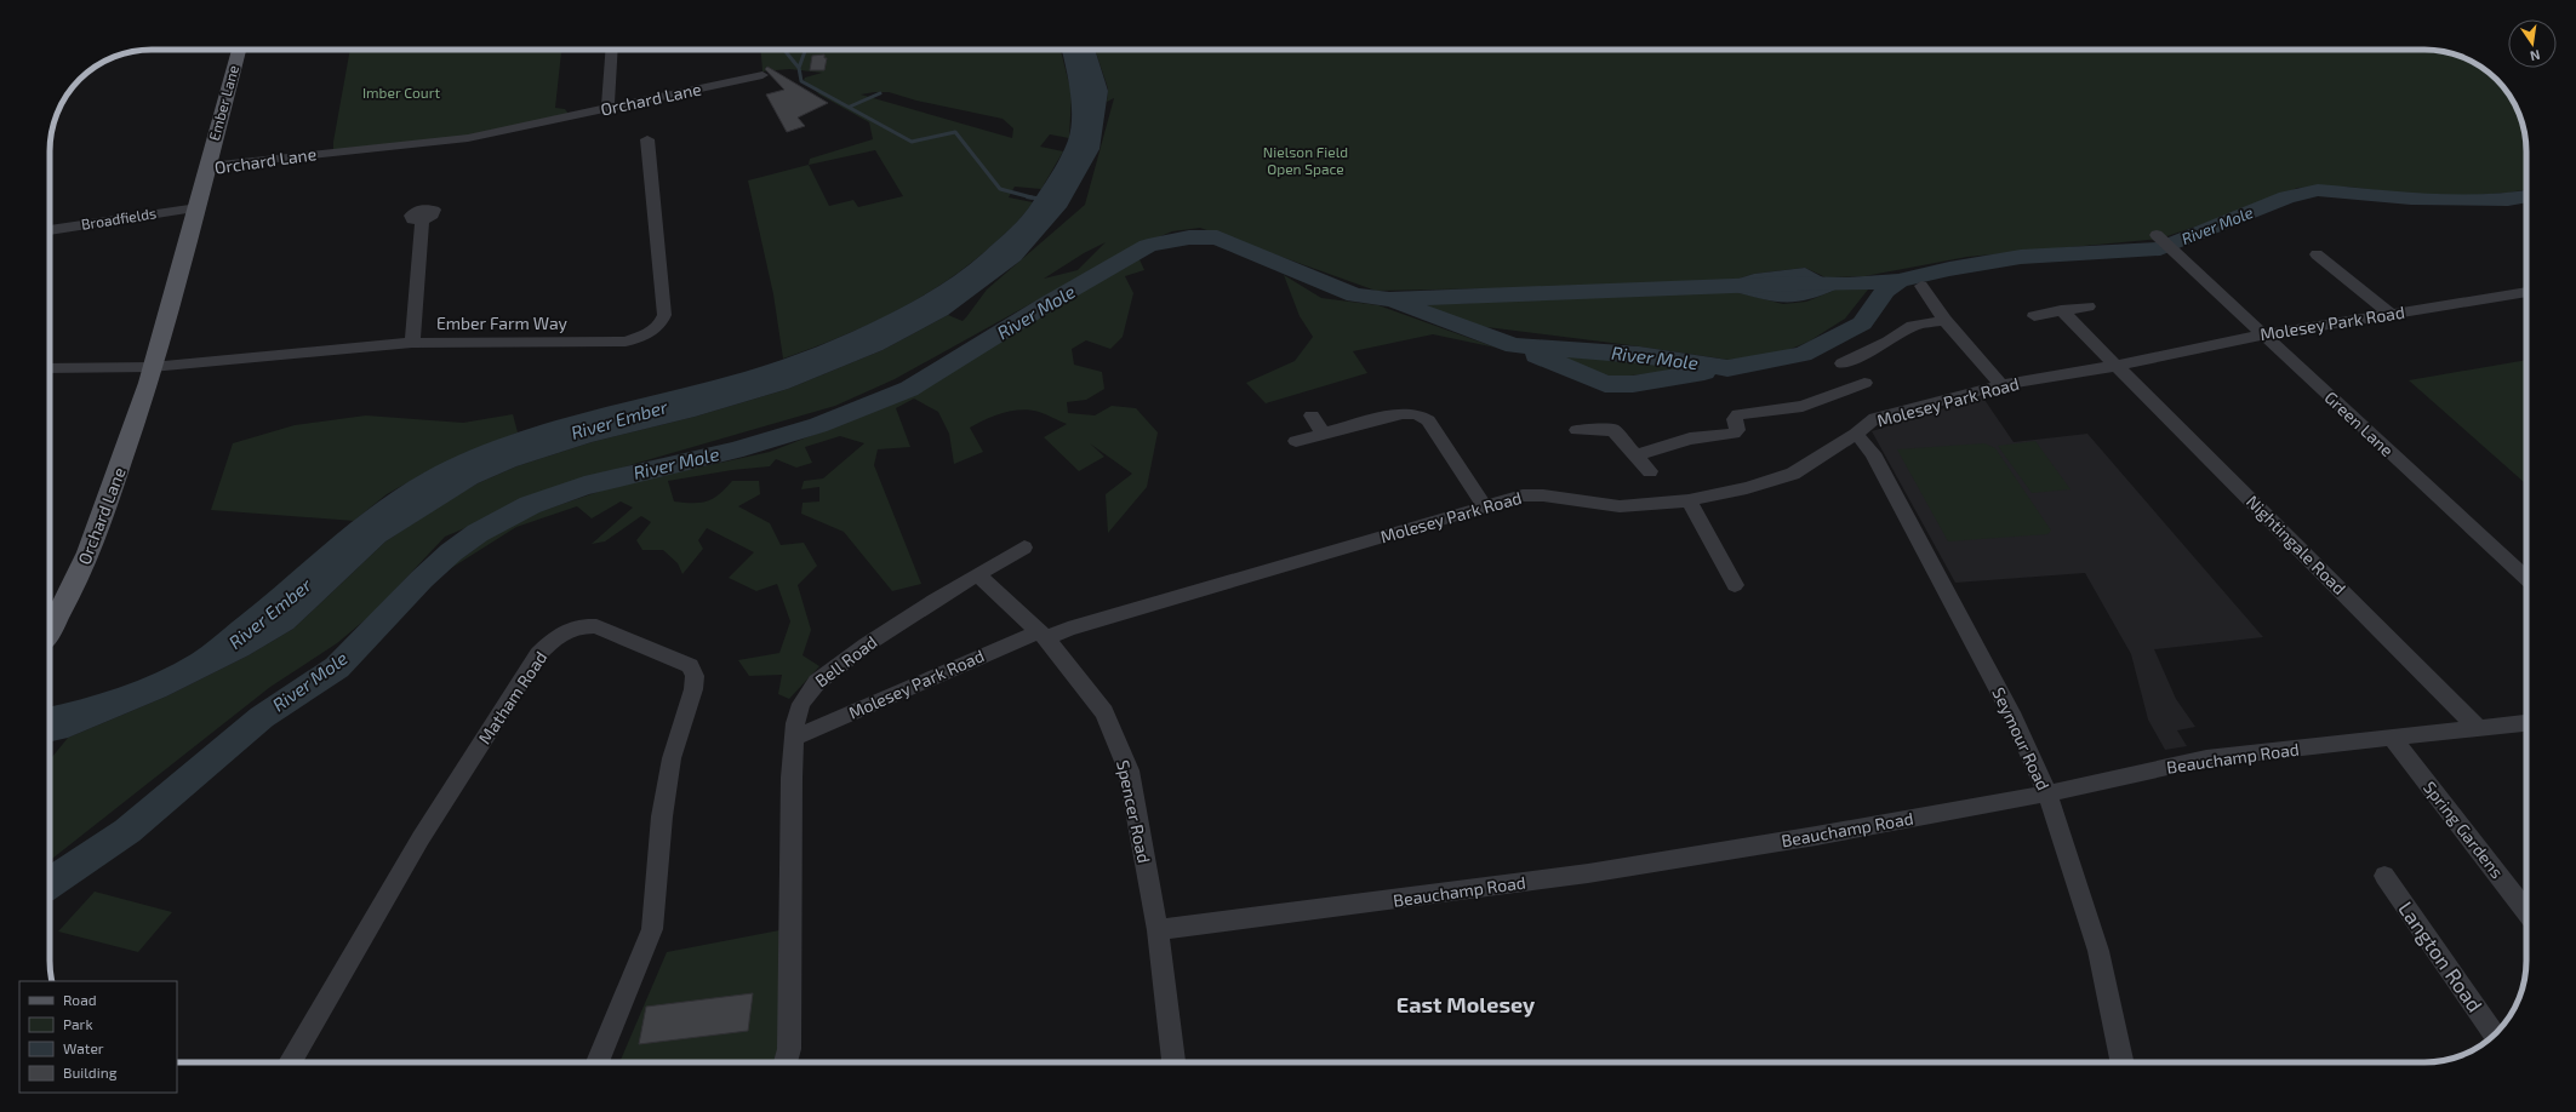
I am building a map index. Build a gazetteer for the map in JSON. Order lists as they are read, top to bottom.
{
  "streets": {
    "main road": ["Orchard Lane", "Ember Lane"],
    "street": [
      "Broadfields",
      "Ember Farm Way",
      "Molesey Park Road",
      "Green Lane",
      "Nightingale Road",
      "Bell Road",
      "Matham Road",
      "Seymour Road",
      "Beauchamp Road",
      "Spencer Road",
      "Spring Gardens",
      "Langton Road"
    ]
  },
  "crossings": [
    ["Orchard Lane", "Ember Lane"],
    ["Orchard Lane", "Broadfields"],
    ["Orchard Lane", "Ember Farm Way"],
    ["Molesey Park Road", "Green Lane"],
    ["Molesey Park Road", "Nightingale Road"],
    ["Molesey Park Road", "Bell Road"],
    ["Molesey Park Road", "Seymour Road"],
    ["Molesey Park Road", "Spencer Road"],
    ["Nightingale Road", "Beauchamp Road"],
    ["Bell Road", "Spencer Road"],
    ["Seymour Road", "Beauchamp Road"],
    ["Beauchamp Road", "Spencer Road"],
    ["Beauchamp Road", "Spring Gardens"]
  ],
  "districts": ["East Molesey"],
  "water": ["River Mole", "River Ember"],
  "parks": ["Imber Court", "Nielson Field Open Space"],
  "legend": [
    "Road",
    "Park",
    "Water",
    "Building"
  ],
  "north": "bottom"
}
